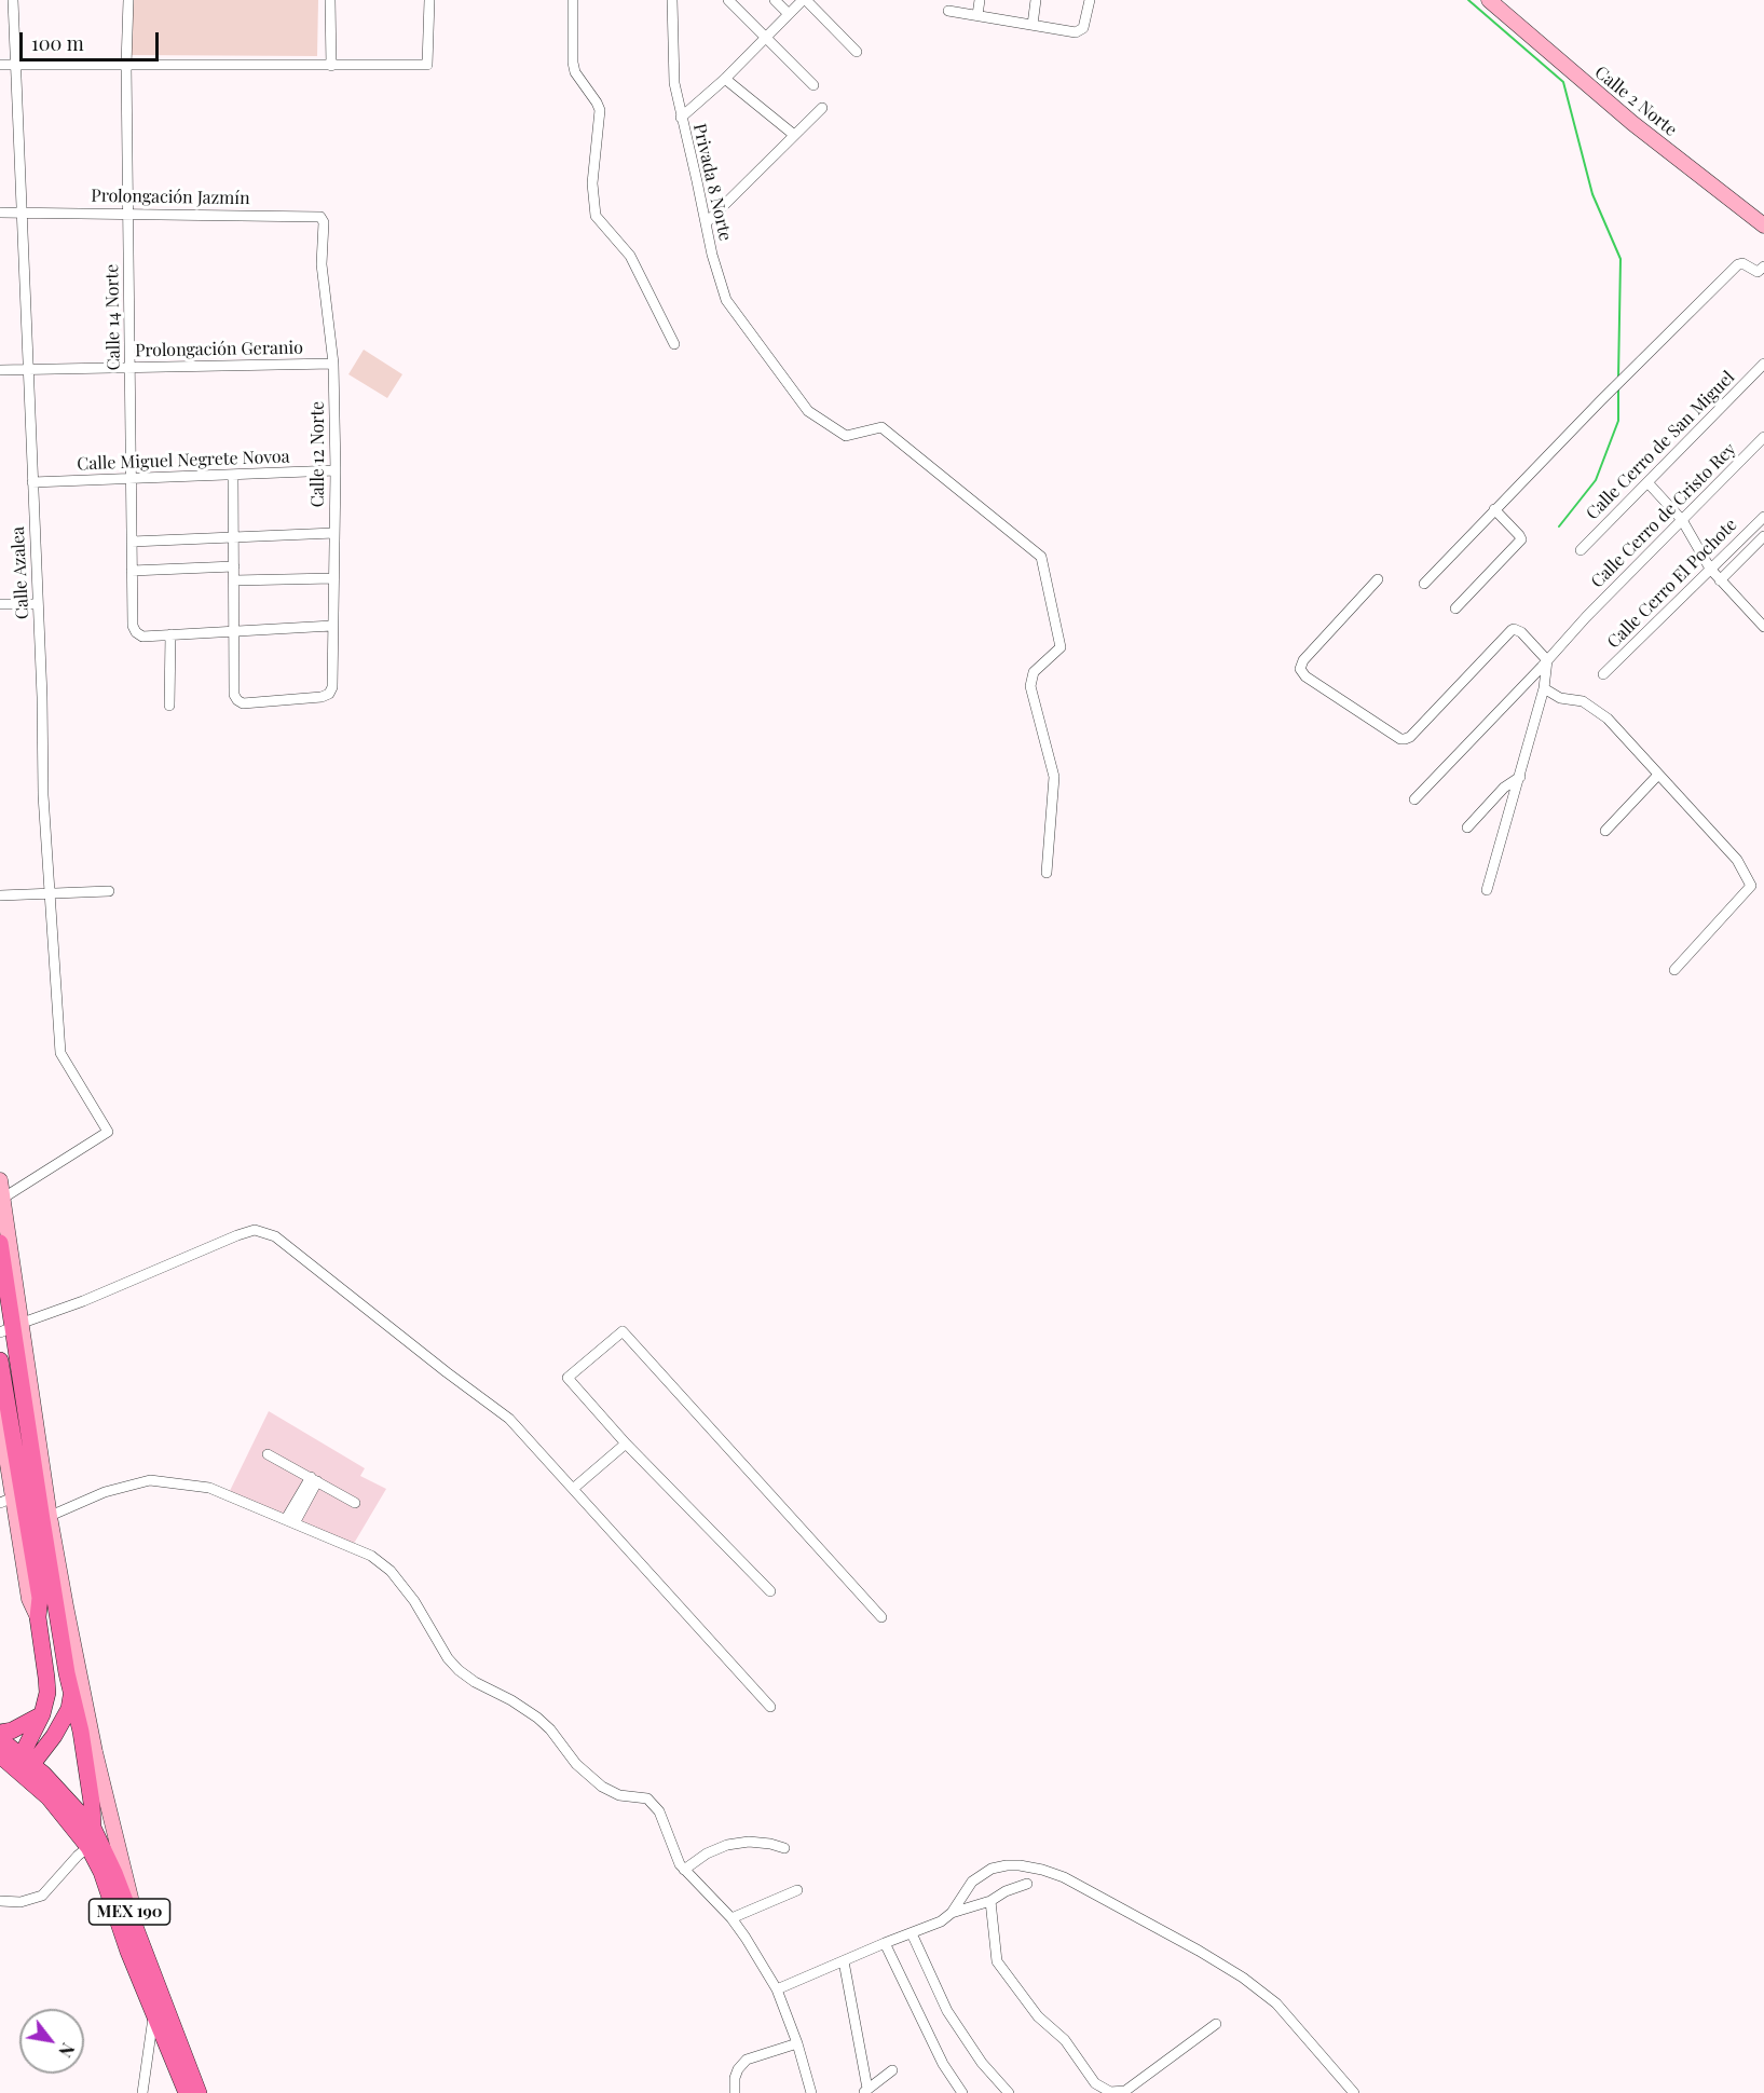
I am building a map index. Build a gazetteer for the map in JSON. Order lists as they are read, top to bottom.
{
  "streets": {
    "main road": ["MEX 190"],
    "street": [
      "Calle 2 Norte",
      "Privada 8 Norte",
      "Prolongación Jazmín",
      "Calle 14 Norte",
      "Prolongación Geranio",
      "Calle Cerro de San Miguel",
      "Calle 12 Norte",
      "Calle Miguel Negrete Novoa",
      "Calle Cerro de Cristo Rey",
      "Calle Azalea",
      "Calle Cerro El Pochote"
    ]
  },
  "crossings": [
    ["Prolongación Jazmín", "Calle 14 Norte"],
    ["Prolongación Jazmín", "Calle 12 Norte"],
    ["Prolongación Jazmín", "Calle Azalea"],
    ["Calle 14 Norte", "Prolongación Geranio"],
    ["Calle 14 Norte", "Calle Miguel Negrete Novoa"],
    ["Prolongación Geranio", "Calle 12 Norte"],
    ["Prolongación Geranio", "Calle Azalea"],
    ["Calle 12 Norte", "Calle Miguel Negrete Novoa"],
    ["Calle Miguel Negrete Novoa", "Calle Azalea"]
  ],
  "scale_bar": "100 m",
  "north": "bottom right"
}
